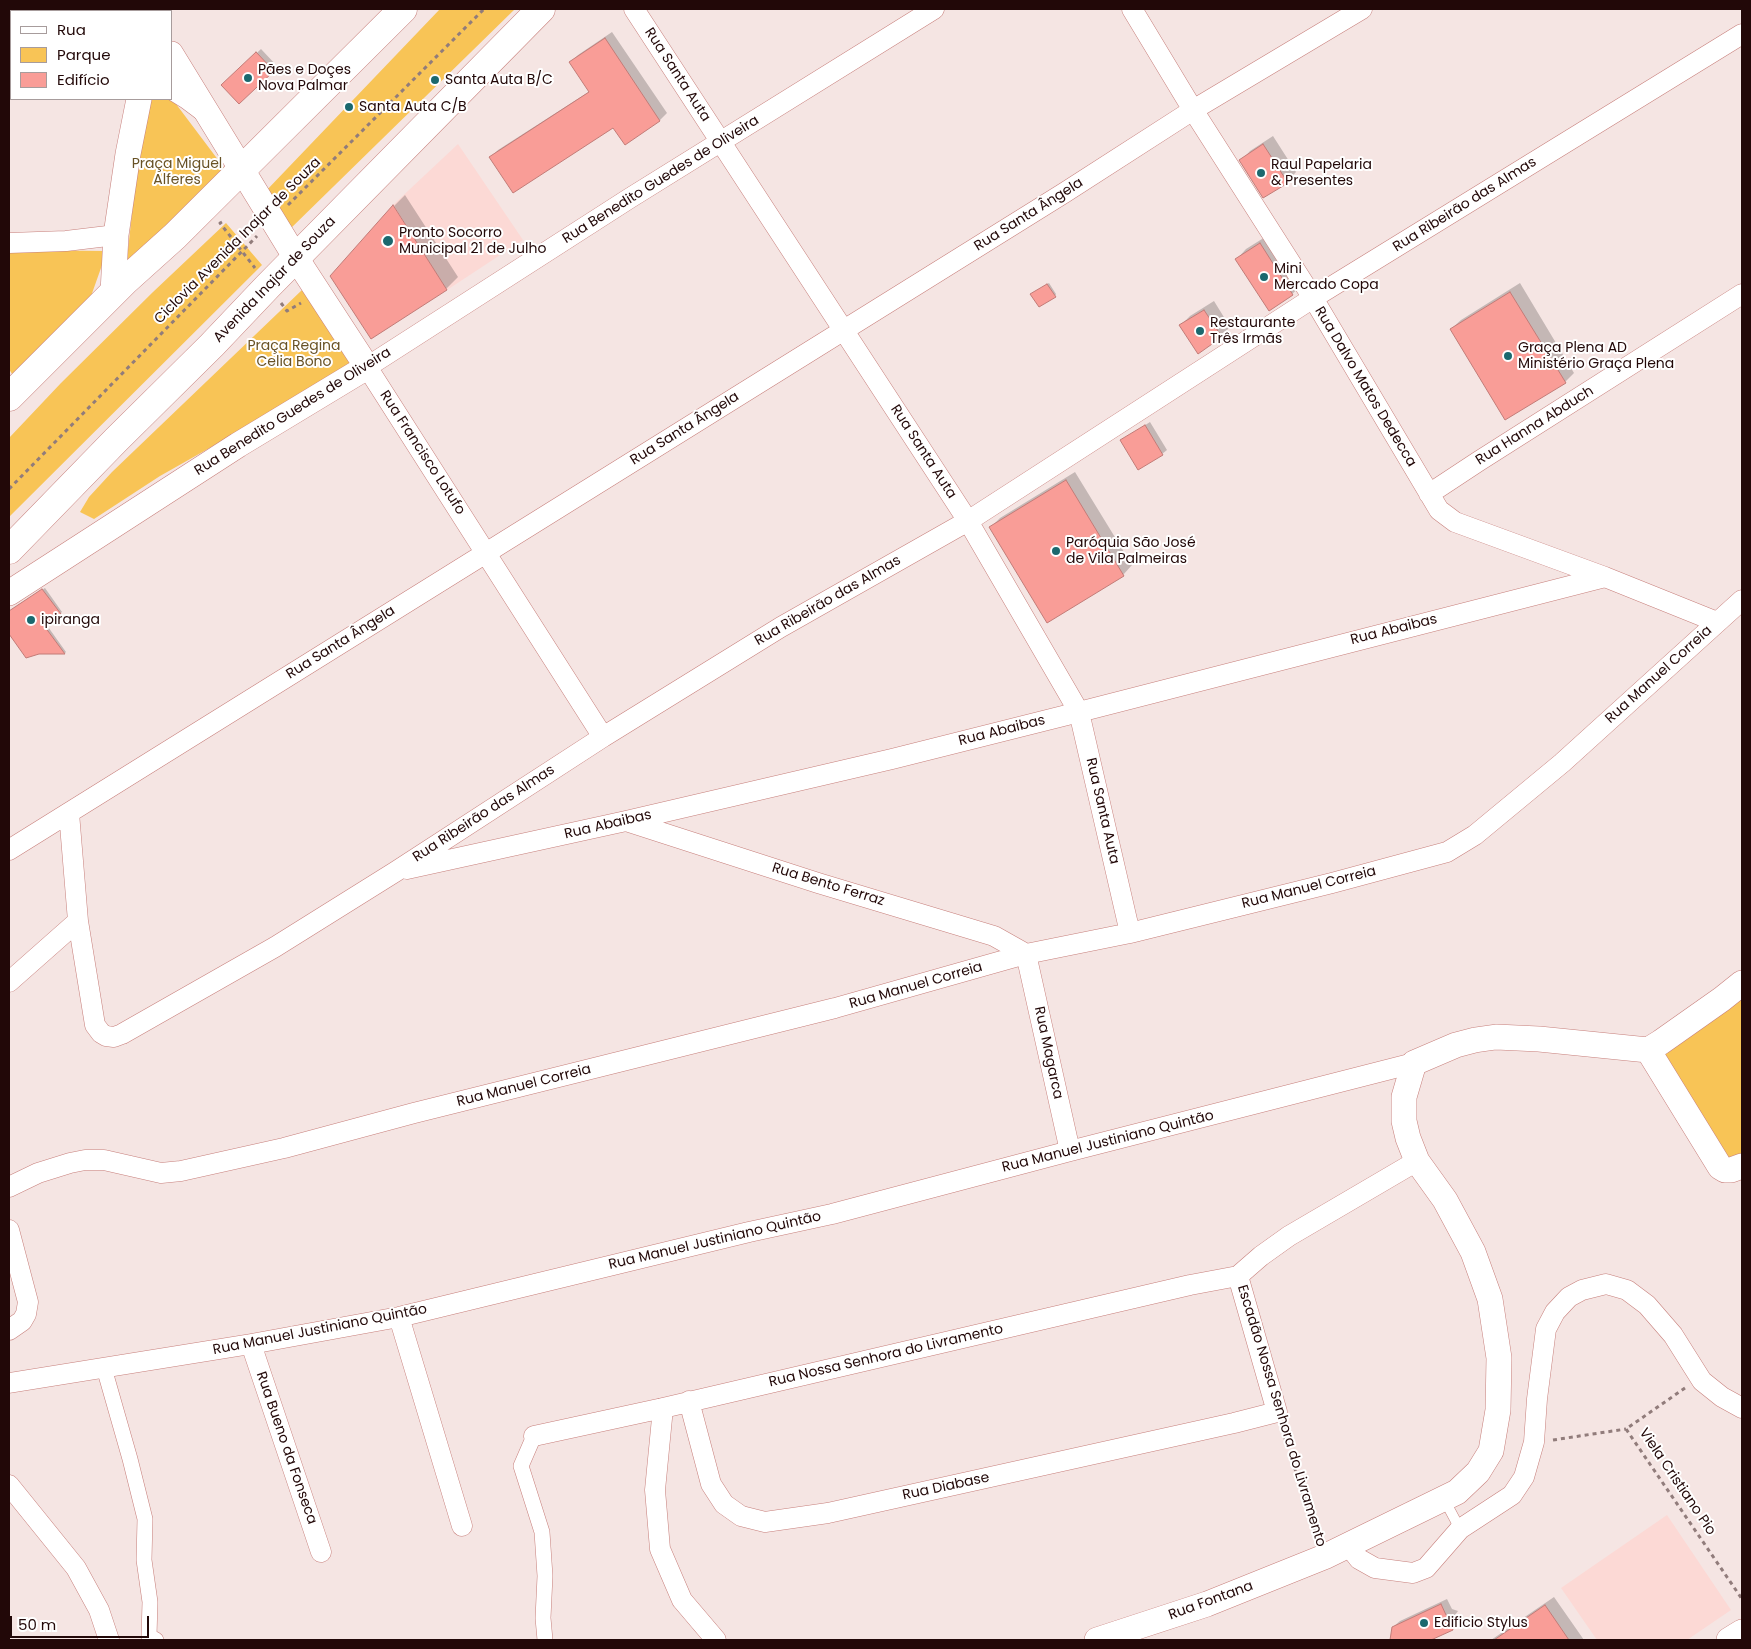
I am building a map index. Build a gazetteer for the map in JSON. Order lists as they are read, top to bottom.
{
  "streets": {
    "main road": ["Avenida Inajar de Souza"],
    "street": [
      "Rua Santa Auta",
      "Rua Benedito Guedes de Oliveira",
      "Rua Ribeirão das Almas",
      "Rua Santa Ângela",
      "Rua Dalvo Matos Dedecca",
      "Rua Hanna Abduch",
      "Rua Francisco Lotufo",
      "Rua Abaibas",
      "Rua Manuel Correia",
      "Rua Bento Ferraz",
      "Rua Magarca",
      "Rua Manuel Justiniano Quintão",
      "Rua Nossa Senhora do Livramento",
      "Escadão Nossa Senhora do Livramento",
      "Rua Bueno da Fonseca",
      "Rua Diabase",
      "Rua Fontana"
    ],
    "path": ["Ciclovia Avenida Inajar de Souza", "Viela Cristiano Pio"]
  },
  "crossings": [
    ["Rua Santa Auta", "Rua Benedito Guedes de Oliveira"],
    ["Rua Santa Auta", "Rua Ribeirão das Almas"],
    ["Rua Santa Auta", "Rua Santa Ângela"],
    ["Rua Santa Auta", "Rua Abaibas"],
    ["Rua Santa Auta", "Rua Manuel Correia"],
    ["Rua Benedito Guedes de Oliveira", "Rua Francisco Lotufo"],
    ["Rua Ribeirão das Almas", "Rua Santa Ângela"],
    ["Rua Ribeirão das Almas", "Rua Dalvo Matos Dedecca"],
    ["Rua Ribeirão das Almas", "Rua Francisco Lotufo"],
    ["Rua Ribeirão das Almas", "Rua Abaibas"],
    ["Rua Santa Ângela", "Rua Dalvo Matos Dedecca"],
    ["Rua Santa Ângela", "Rua Francisco Lotufo"],
    ["Ciclovia Avenida Inajar de Souza", "Rua Francisco Lotufo"],
    ["Avenida Inajar de Souza", "Rua Francisco Lotufo"],
    ["Rua Dalvo Matos Dedecca", "Rua Hanna Abduch"],
    ["Rua Dalvo Matos Dedecca", "Rua Abaibas"],
    ["Rua Dalvo Matos Dedecca", "Rua Manuel Correia"],
    ["Rua Abaibas", "Rua Bento Ferraz"],
    ["Rua Manuel Correia", "Rua Bento Ferraz"],
    ["Rua Manuel Correia", "Rua Magarca"],
    ["Rua Bento Ferraz", "Rua Magarca"],
    ["Rua Magarca", "Rua Manuel Justiniano Quintão"],
    ["Rua Manuel Justiniano Quintão", "Rua Bueno da Fonseca"],
    ["Rua Manuel Justiniano Quintão", "Rua Fontana"],
    ["Rua Nossa Senhora do Livramento", "Escadão Nossa Senhora do Livramento"],
    ["Rua Nossa Senhora do Livramento", "Rua Diabase"],
    ["Escadão Nossa Senhora do Livramento", "Rua Diabase"],
    ["Escadão Nossa Senhora do Livramento", "Rua Fontana"]
  ],
  "parks": ["Praça Miguel Alferes", "Praça Regina Celia Bono"],
  "places": [
    "Pães e Doçes Nova Palmar",
    "Santa Auta B/C",
    "Santa Auta C/B",
    "Raul Papelaria & Presentes",
    "Pronto Socorro Municipal 21 de Julho",
    "Mini Mercado Copa",
    "Restaurante Três Irmãs",
    "Graça Plena AD Ministério Graça Plena",
    "Paróquia São José de Vila Palmeiras",
    "ipiranga",
    "Edificio Stylus"
  ],
  "legend": ["Rua", "Parque", "Edifício"],
  "scale_bar": "50 m"
}
